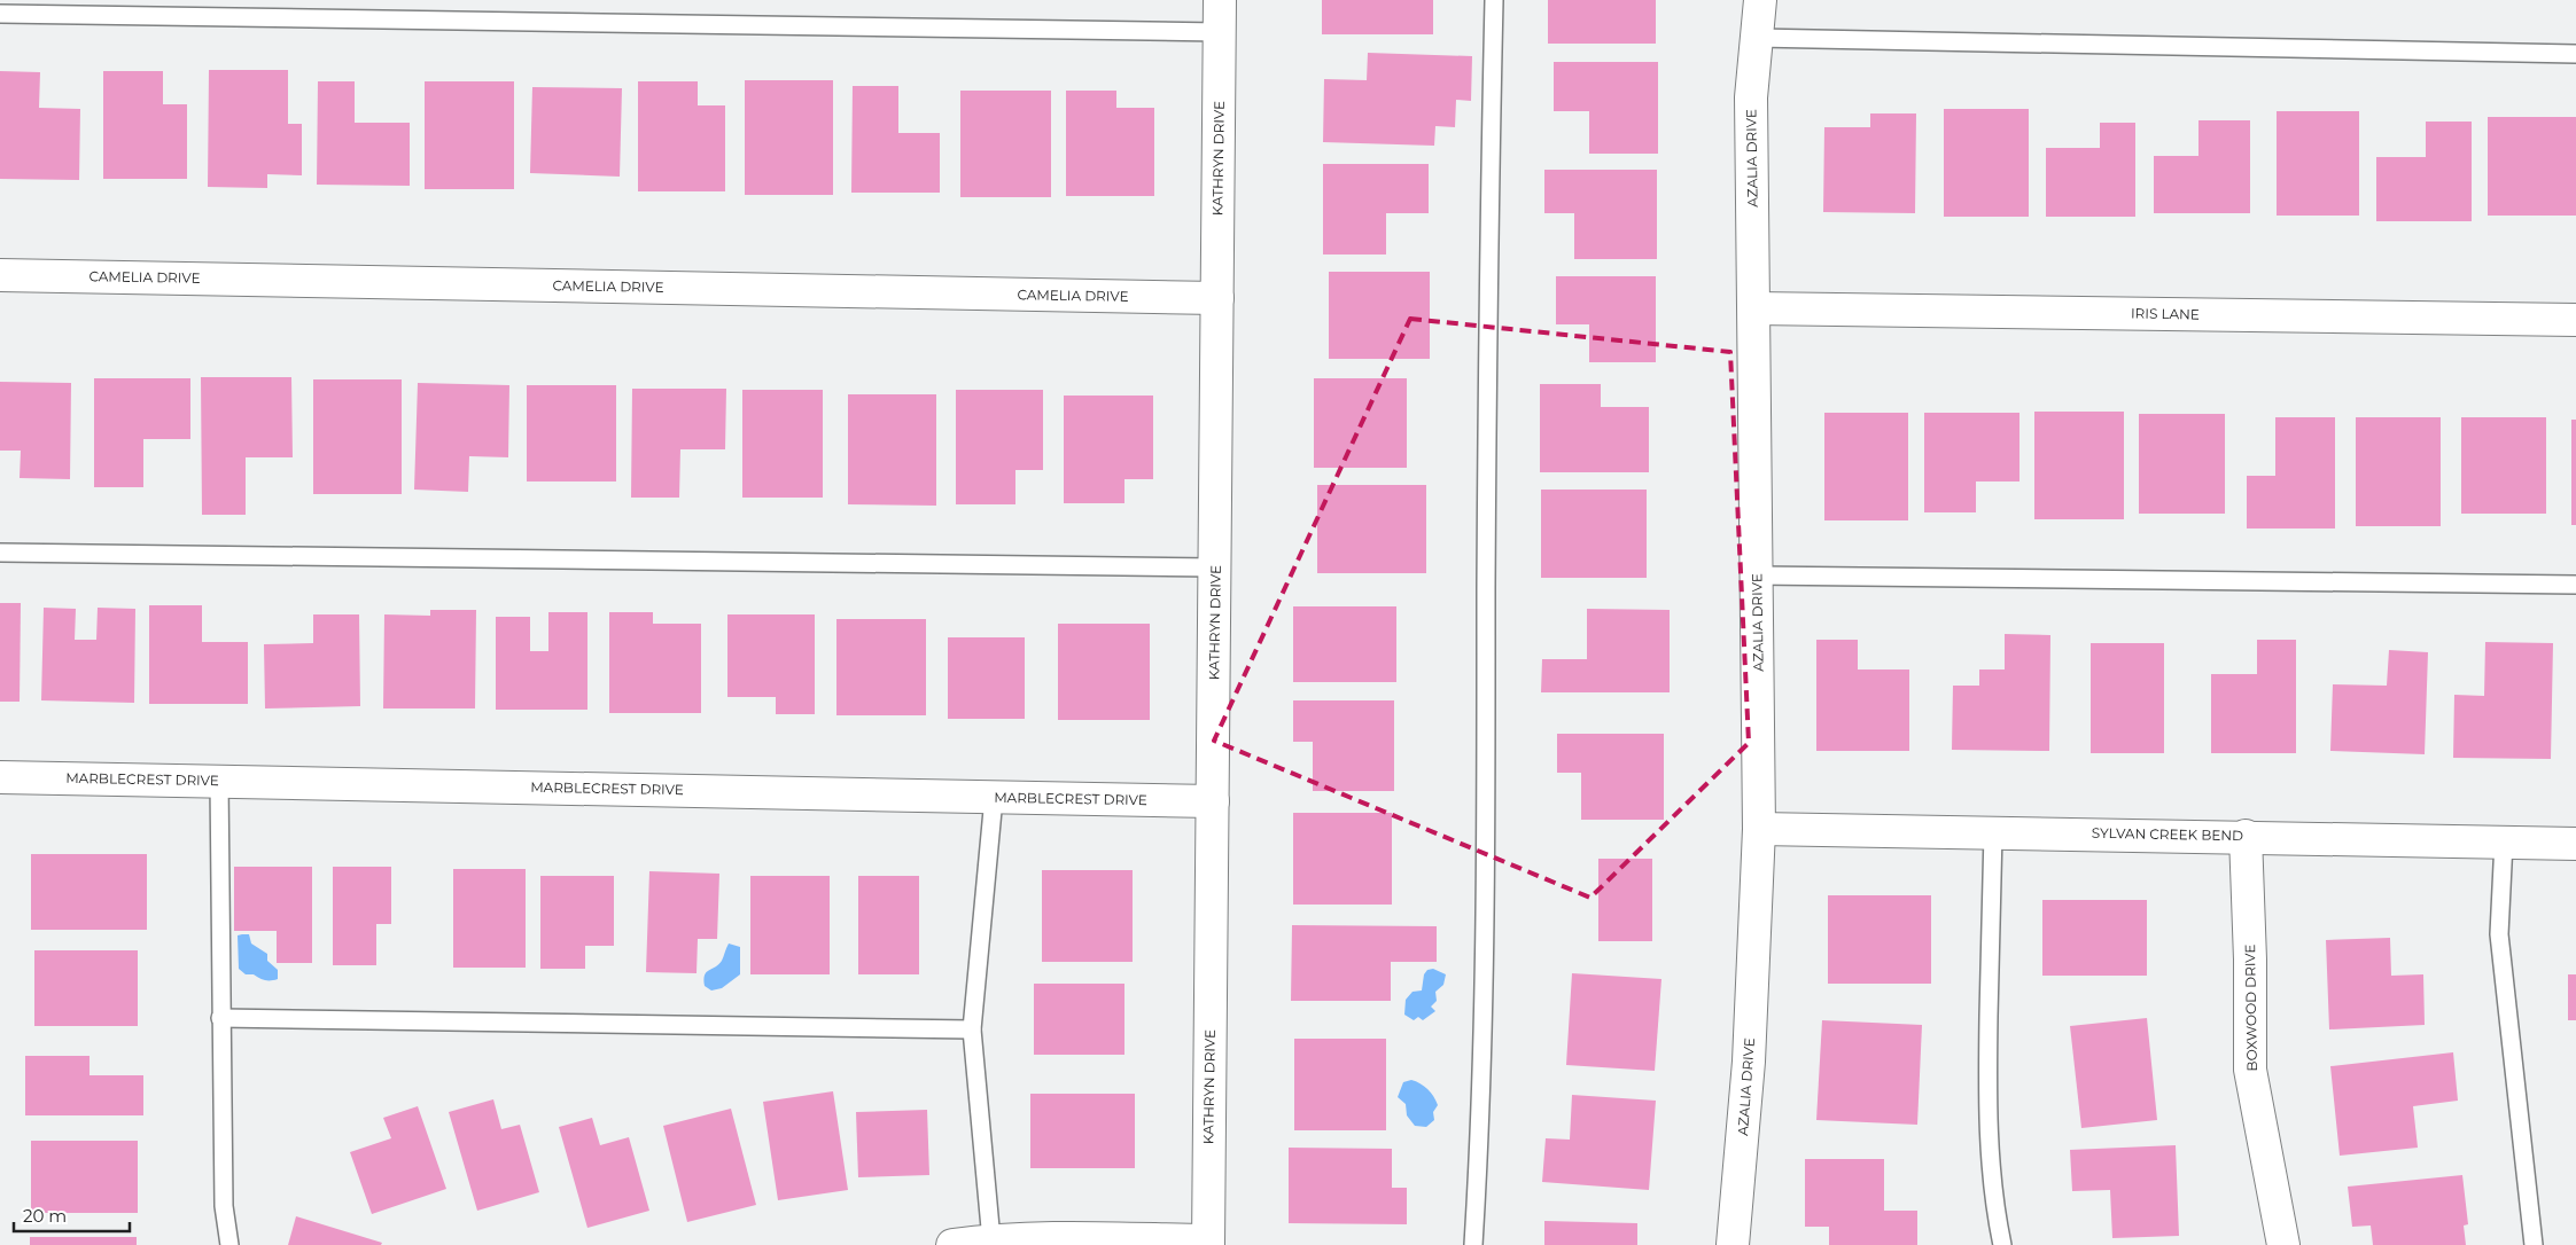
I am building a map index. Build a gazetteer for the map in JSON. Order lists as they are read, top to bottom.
{
  "streets": {
    "street": [
      "KATHRYN DRIVE",
      "AZALIA DRIVE",
      "CAMELIA DRIVE",
      "IRIS LANE",
      "MARBLECREST DRIVE",
      "SYLVAN CREEK BEND",
      "BOXWOOD DRIVE"
    ]
  },
  "crossings": [
    ["KATHRYN DRIVE", "CAMELIA DRIVE"],
    ["KATHRYN DRIVE", "MARBLECREST DRIVE"],
    ["AZALIA DRIVE", "IRIS LANE"],
    ["AZALIA DRIVE", "SYLVAN CREEK BEND"],
    ["SYLVAN CREEK BEND", "BOXWOOD DRIVE"]
  ],
  "scale_bar": "20 m"
}
